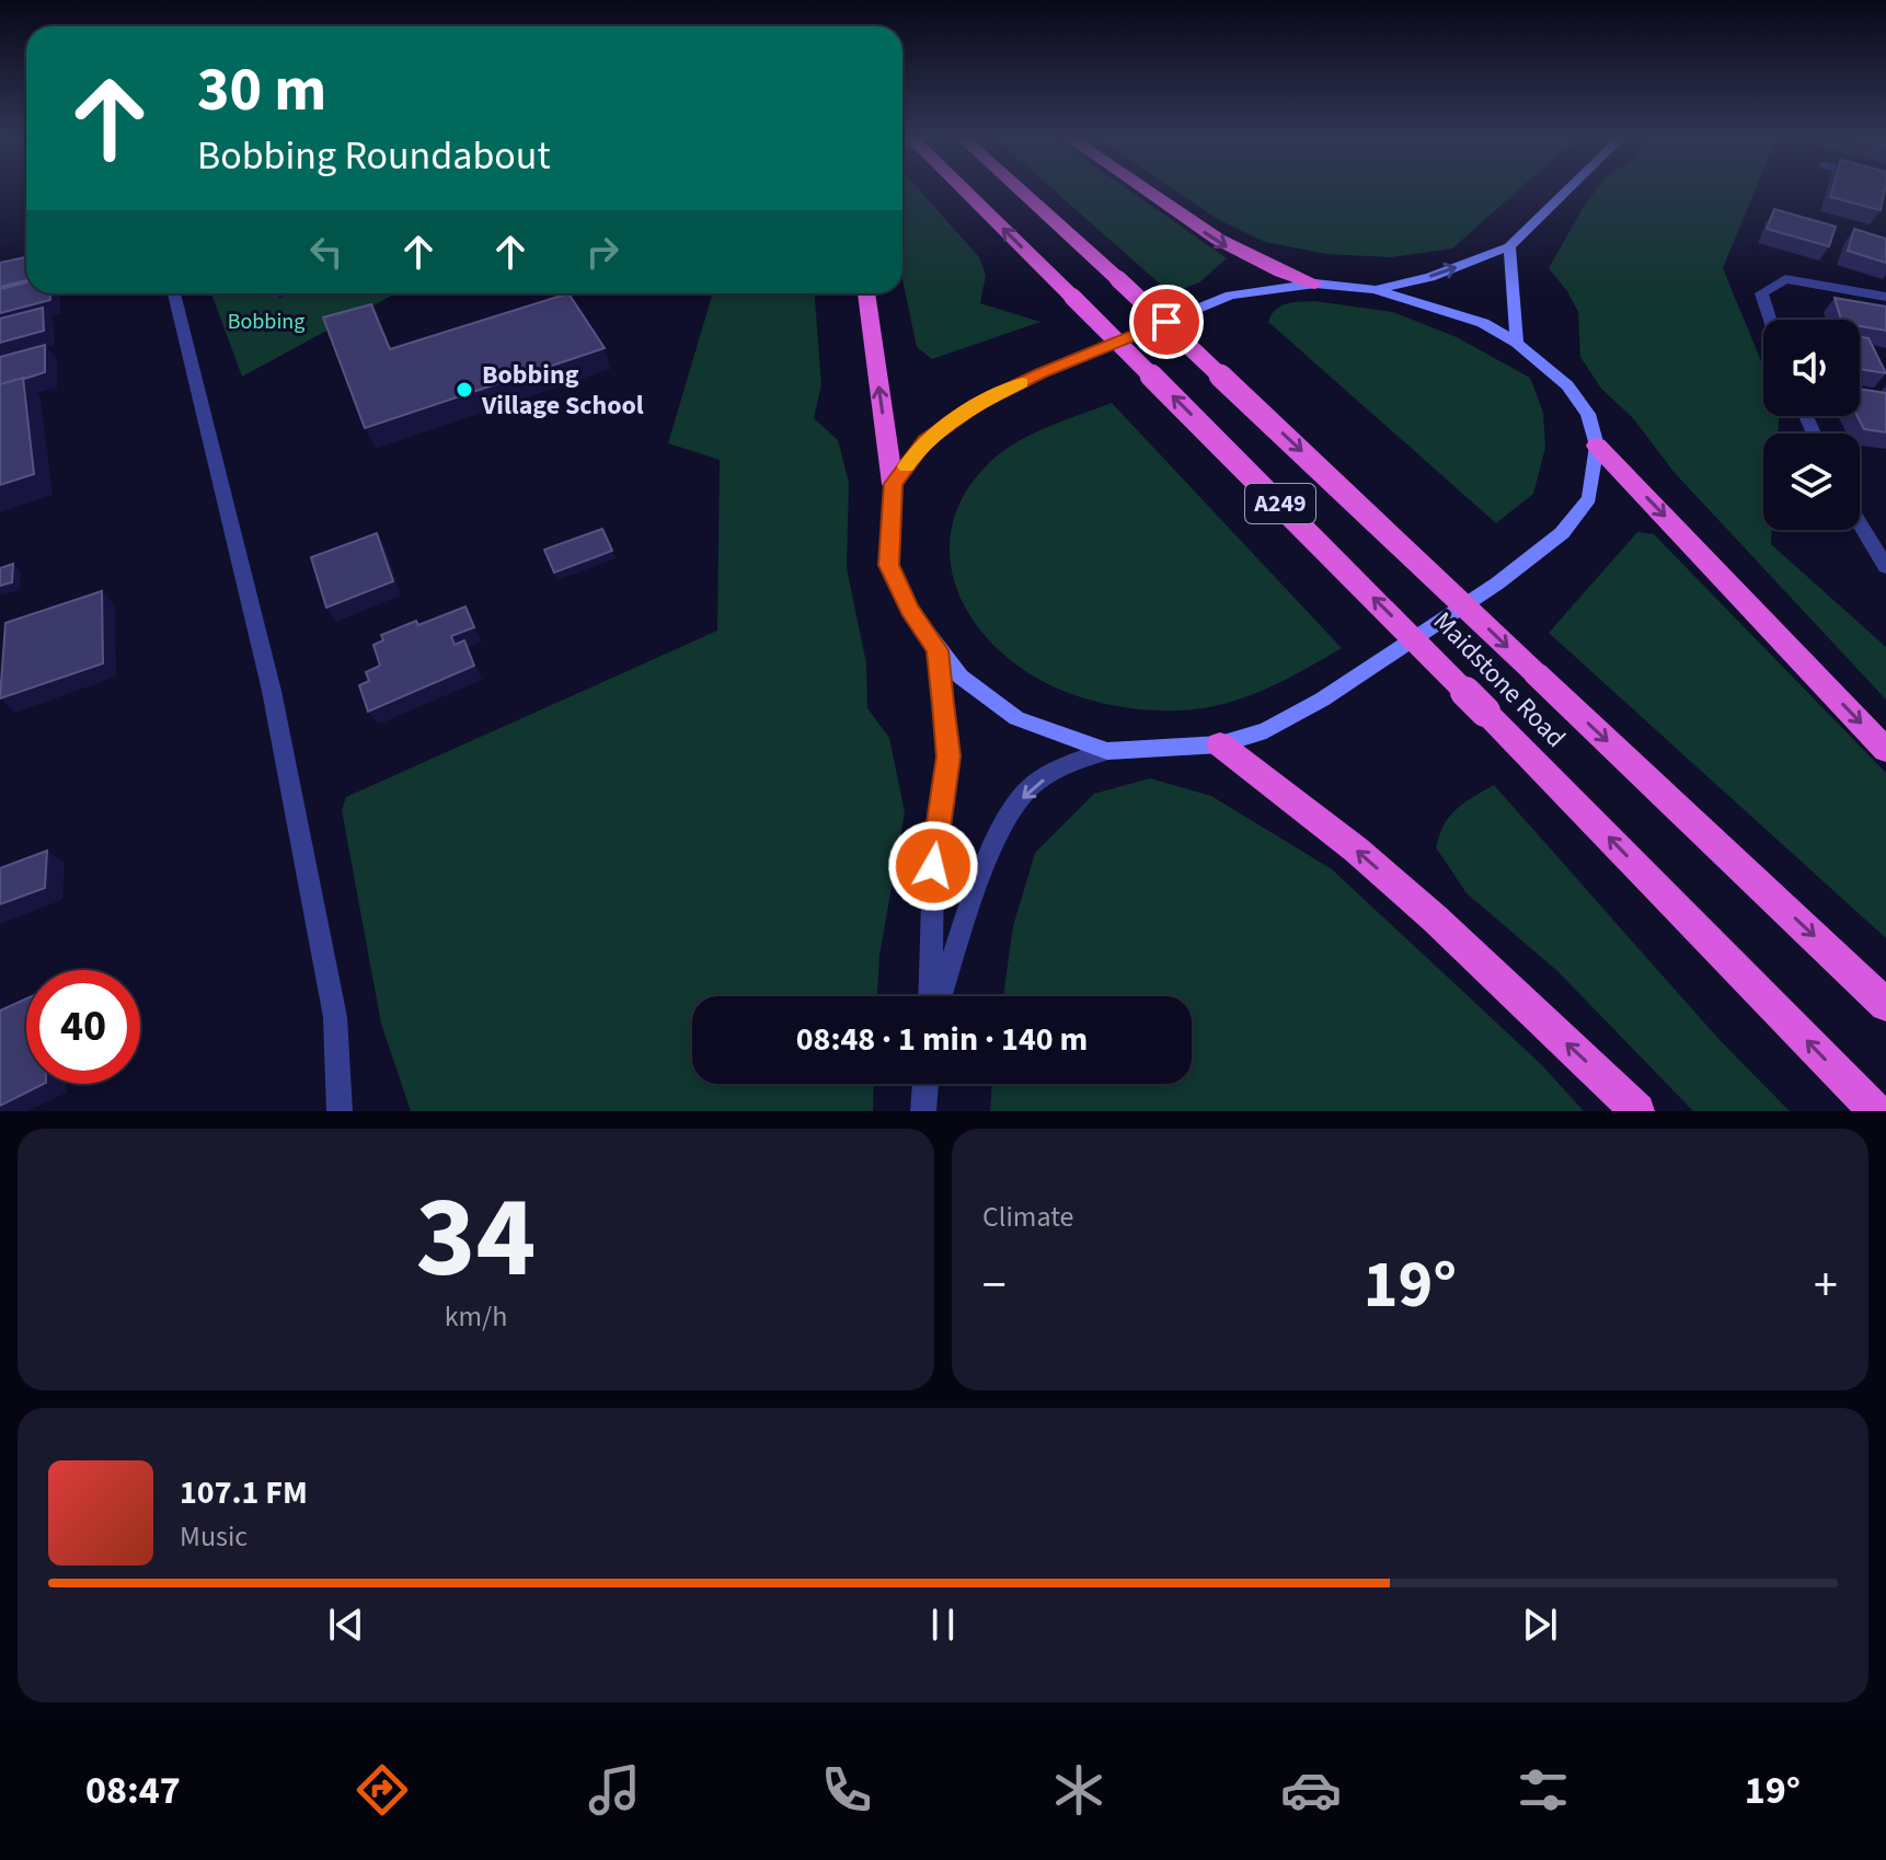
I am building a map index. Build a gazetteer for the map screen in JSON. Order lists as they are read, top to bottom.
{
  "streets": {
    "highway": ["A249", "Maidstone Road"]
  },
  "parks": ["Bobbing"],
  "places": ["Bobbing Village School"],
  "page": {
    "turn": ["30 m", "Bobbing Roundabout"],
    "limit": "40",
    "trip": "08:48 · 1 min · 140 m",
    "tile": [
      ["34", "km/h"],
      "Climate"
    ],
    "heat": ["−", "19°", "+"],
    "song": ["107.1 FM", "Music"],
    "tabs": ["08:47", "19°"]
  }
}
